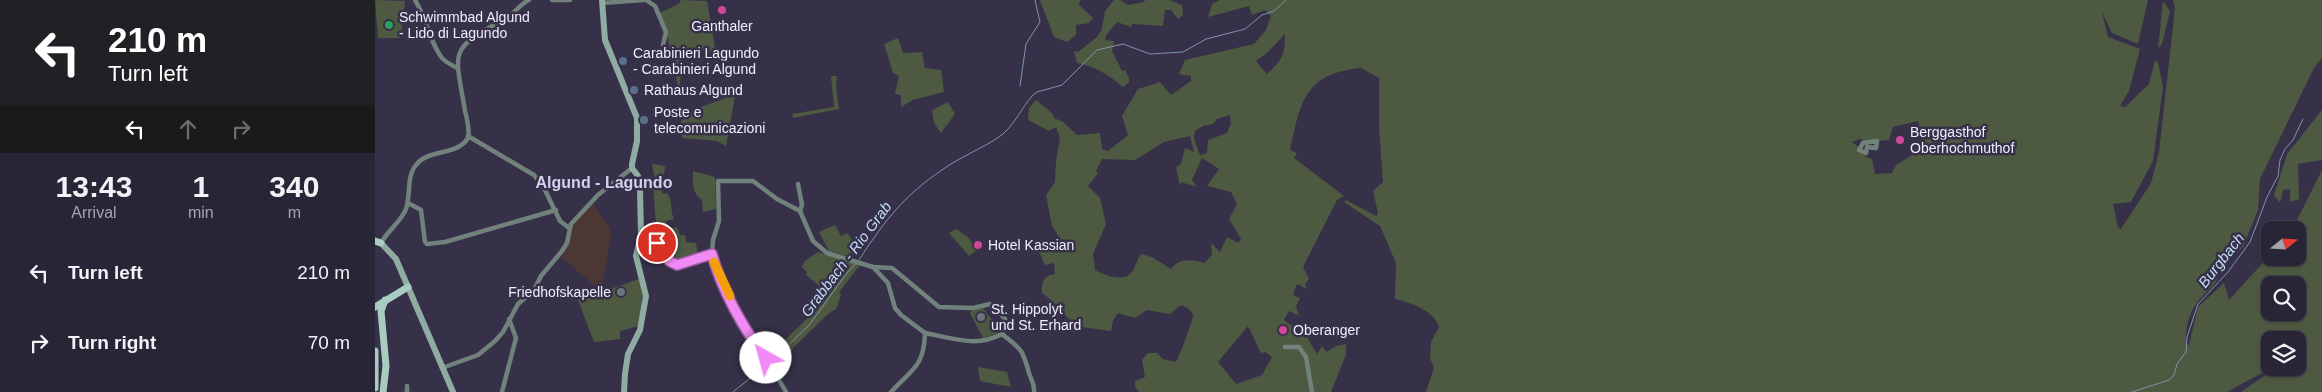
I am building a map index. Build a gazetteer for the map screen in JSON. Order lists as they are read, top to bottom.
{
  "districts": ["Algund - Lagundo"],
  "water": ["Grabbach - Rio Grab", "Burgbach"],
  "places": [
    "Ganthaler",
    "Schwimmbad Algund - Lido di Lagundo",
    "Carabinieri Lagundo - Carabinieri Algund",
    "Rathaus Algund",
    "Poste e telecomunicazioni",
    "Berggasthof Oberhochmuthof",
    "Hotel Kassian",
    "Friedhofskapelle",
    "St. Hippolyt und St. Erhard",
    "Oberanger"
  ],
  "north": "right",
  "page": {
    "turn": ["210 m", "Turn left"],
    "eta": [
      "13:43",
      "Arrival",
      "1",
      "min",
      "340",
      "m"
    ],
    "list": [
      {
        "name": "Turn left",
        "value": "210 m"
      },
      {
        "name": "Turn right",
        "value": "70 m"
      }
    ]
  }
}
